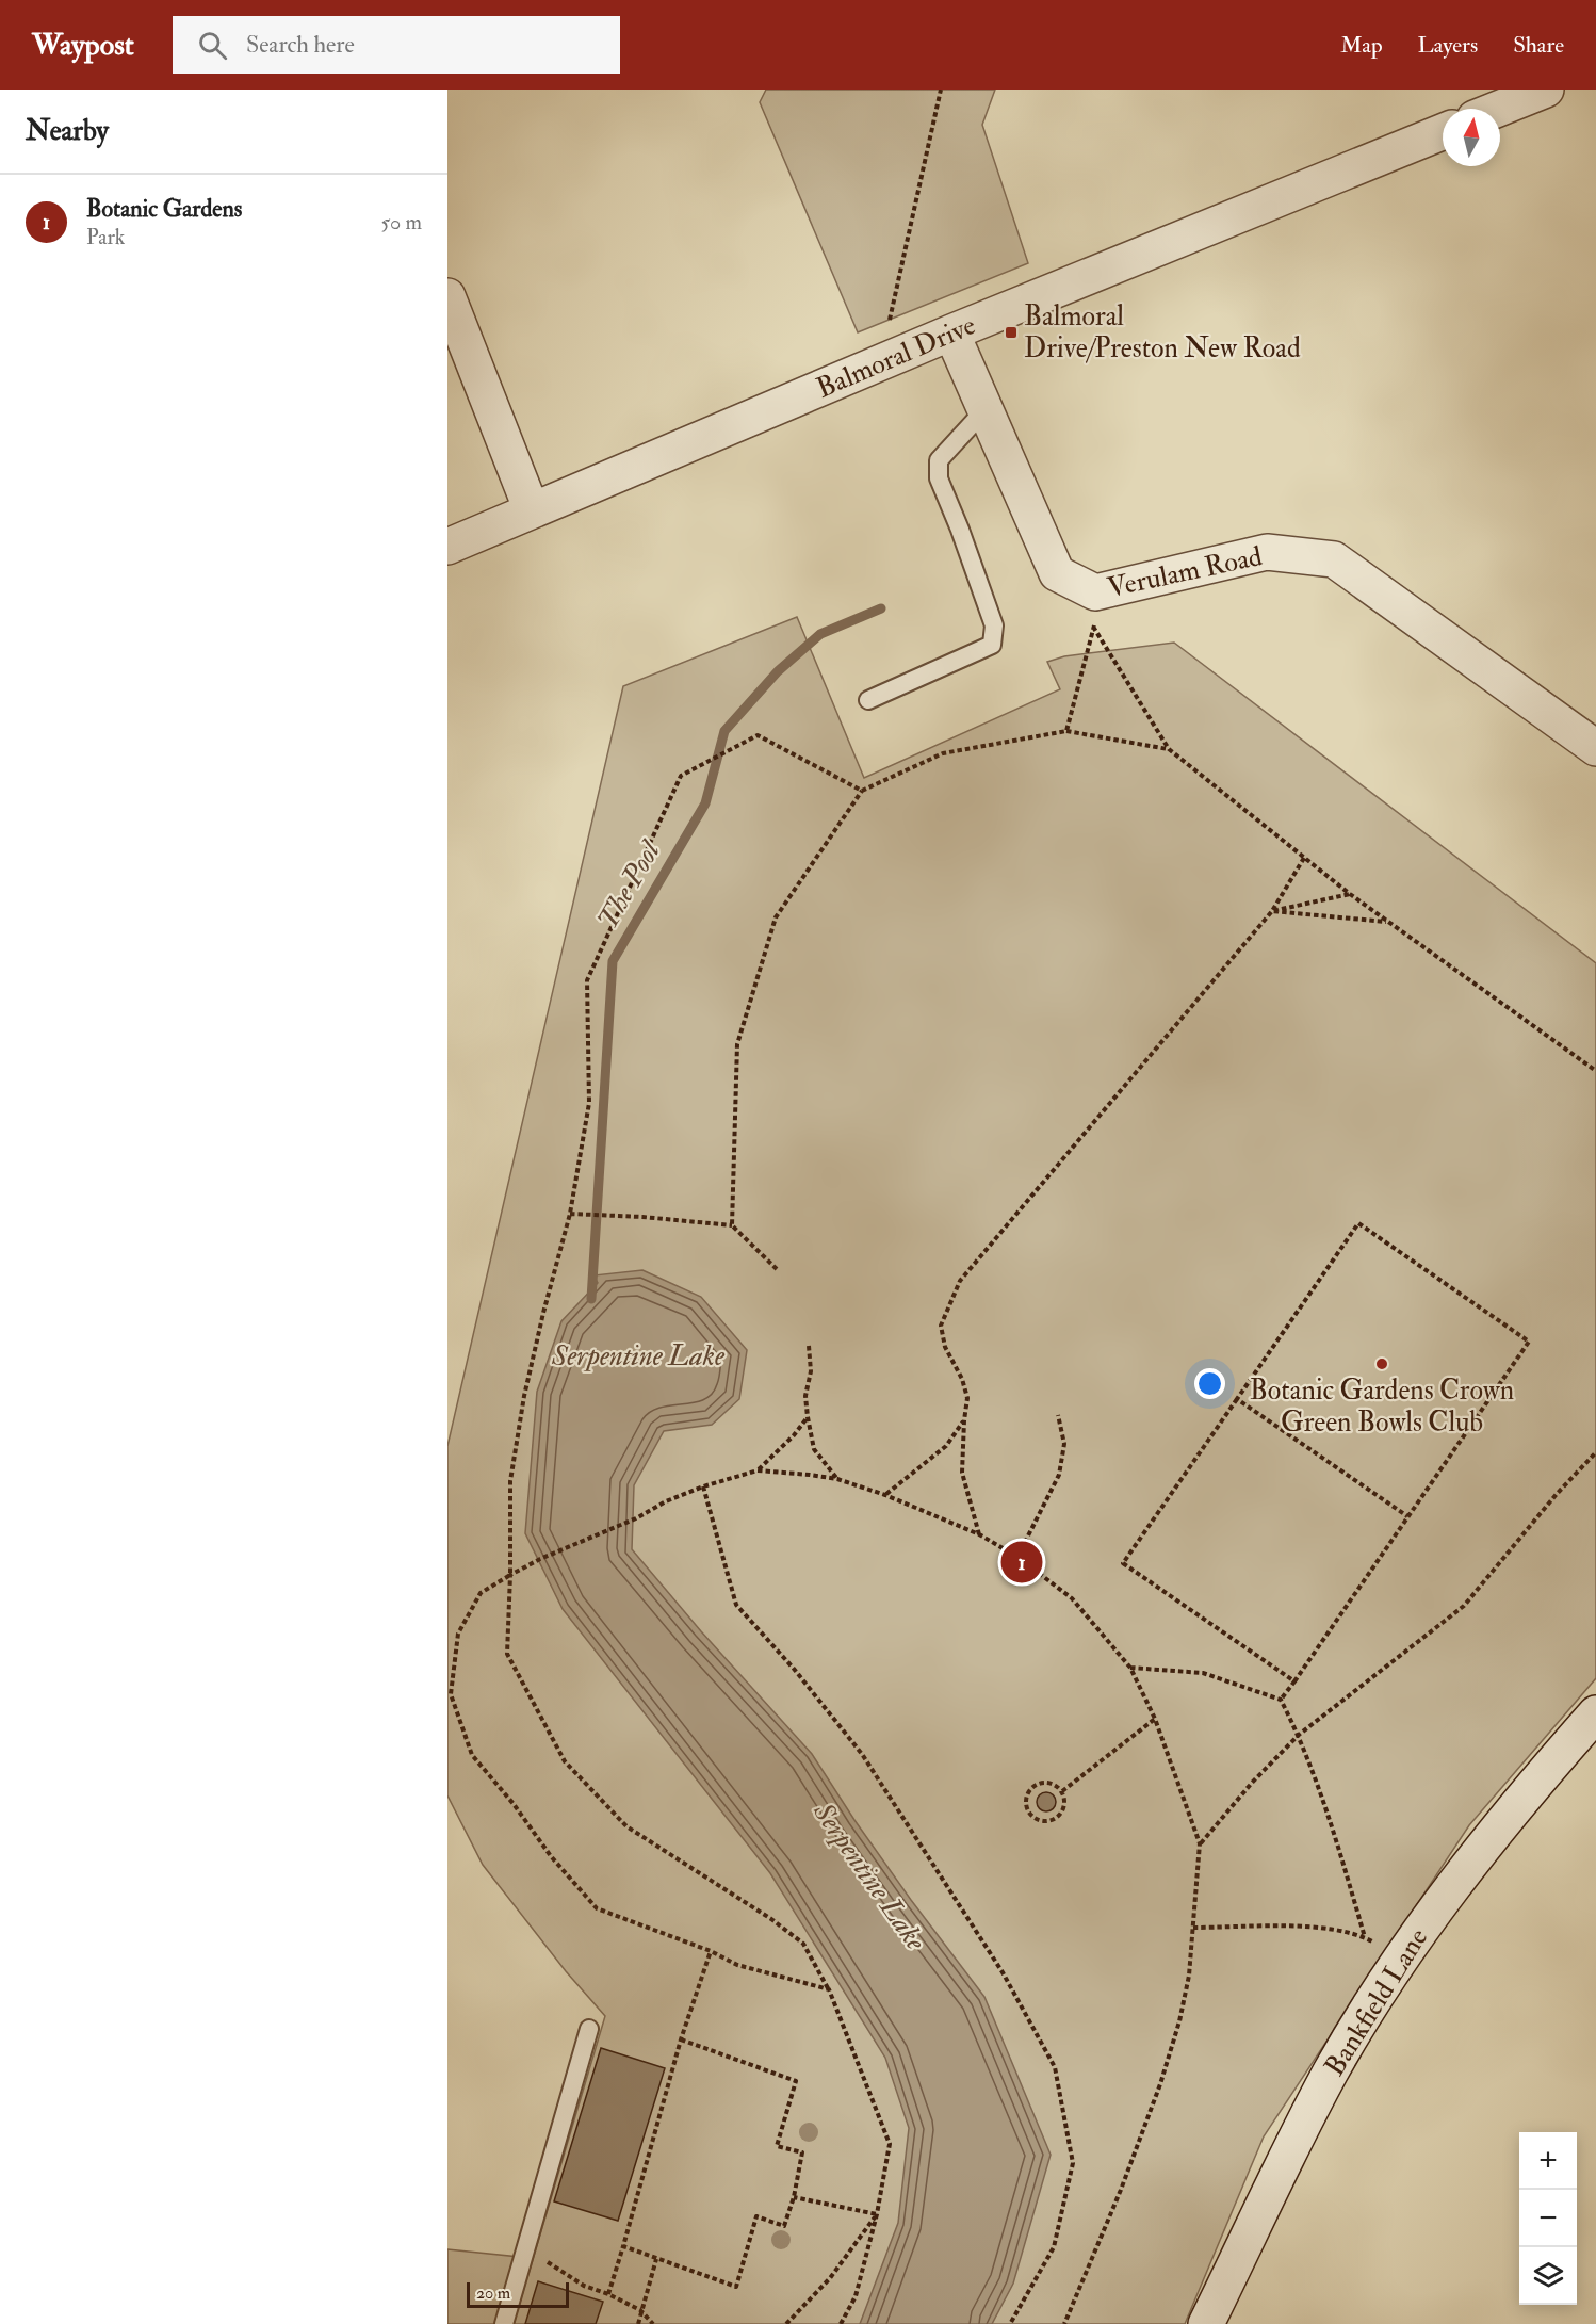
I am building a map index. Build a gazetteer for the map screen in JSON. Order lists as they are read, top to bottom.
{
  "streets": {
    "street": ["Balmoral Drive", "Verulam Road", "Bankfield Lane"]
  },
  "crossings": [
    ["Balmoral Drive", "Verulam Road"]
  ],
  "water": ["The Pool", "Serpentine Lake"],
  "places": {
    "transit": ["Balmoral Drive/Preston New Road"],
    "other": ["Botanic Gardens Crown Green Bowls Club"]
  },
  "scale_bar": "20 m",
  "north": "top",
  "page": {
    "header": "Waypost",
    "search": "Search here",
    "nav": ["Map", "Layers", "Share"],
    "heading": "Nearby",
    "list": [
      {
        "mark": "1",
        "name": "Botanic Gardens",
        "note": "Park",
        "value": "50 m"
      }
    ],
    "pins": "1",
    "map_buttons": ["+", "−"],
    "scale": "20 m"
  }
}
